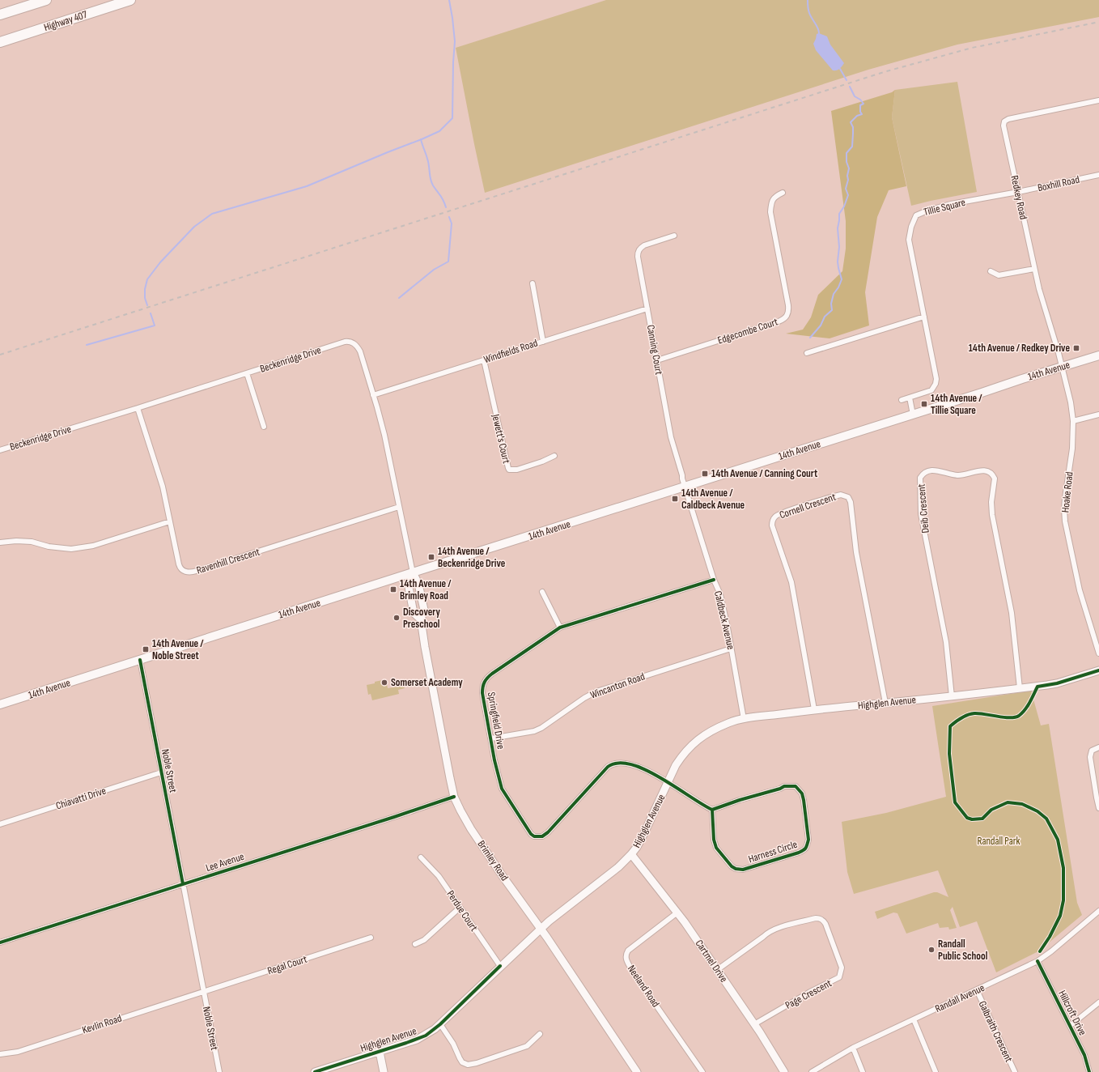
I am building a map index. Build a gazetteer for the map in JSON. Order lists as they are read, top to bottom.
{
  "streets": {
    "highway": ["Highway 407"],
    "main road": ["14th Avenue"],
    "street": [
      "Boxhill Road",
      "Redkey Road",
      "Tillie Square",
      "Edgecombe Court",
      "Canning Court",
      "Windfields Road",
      "Beckenridge Drive",
      "Jewett's Court",
      "Hoake Road",
      "Cornell Crescent",
      "Deib Crescent",
      "Ravenhill Crescent",
      "Caldbeck Avenue",
      "Wincanton Road",
      "Highglen Avenue",
      "Springfield Drive",
      "Noble Street",
      "Chiavatti Drive",
      "Harness Circle",
      "Brimley Road",
      "Lee Avenue",
      "Perdue Court",
      "Cartmel Drive",
      "Regal Court",
      "Neeland Road",
      "Page Crescent",
      "Randall Avenue",
      "Hillcroft Drive",
      "Kevlin Road",
      "Galbraith Crescent"
    ]
  },
  "crossings": [
    ["Boxhill Road", "Redkey Road"],
    ["Boxhill Road", "Tillie Square"],
    ["Redkey Road", "Tillie Square"],
    ["Redkey Road", "14th Avenue"],
    ["Redkey Road", "Hoake Road"],
    ["Edgecombe Court", "Canning Court"],
    ["Canning Court", "Windfields Road"],
    ["Canning Court", "14th Avenue"],
    ["Canning Court", "Caldbeck Avenue"],
    ["Windfields Road", "Beckenridge Drive"],
    ["Windfields Road", "Jewett's Court"],
    ["Beckenridge Drive", "14th Avenue"],
    ["Beckenridge Drive", "Ravenhill Crescent"],
    ["Beckenridge Drive", "Brimley Road"],
    ["14th Avenue", "Hoake Road"],
    ["14th Avenue", "Caldbeck Avenue"],
    ["14th Avenue", "Noble Street"],
    ["14th Avenue", "Brimley Road"],
    ["Cornell Crescent", "Highglen Avenue"],
    ["Deib Crescent", "Highglen Avenue"],
    ["Caldbeck Avenue", "Wincanton Road"],
    ["Caldbeck Avenue", "Highglen Avenue"],
    ["Caldbeck Avenue", "Springfield Drive"],
    ["Wincanton Road", "Springfield Drive"],
    ["Highglen Avenue", "Springfield Drive"],
    ["Highglen Avenue", "Brimley Road"],
    ["Highglen Avenue", "Perdue Court"],
    ["Highglen Avenue", "Cartmel Drive"],
    ["Noble Street", "Chiavatti Drive"],
    ["Noble Street", "Lee Avenue"],
    ["Noble Street", "Regal Court"],
    ["Noble Street", "Kevlin Road"],
    ["Brimley Road", "Lee Avenue"],
    ["Cartmel Drive", "Neeland Road"],
    ["Cartmel Drive", "Page Crescent"],
    ["Regal Court", "Kevlin Road"],
    ["Randall Avenue", "Hillcroft Drive"],
    ["Randall Avenue", "Galbraith Crescent"]
  ],
  "parks": ["Randall Park"],
  "places": {
    "transit": [
      "14th Avenue / Redkey Drive",
      "14th Avenue / Tillie Square",
      "14th Avenue / Canning Court",
      "14th Avenue / Caldbeck Avenue",
      "14th Avenue / Beckenridge Drive",
      "14th Avenue / Brimley Road",
      "14th Avenue / Noble Street"
    ],
    "other": ["Discovery Preschool", "Somerset Academy", "Randall Public School"]
  }
}
